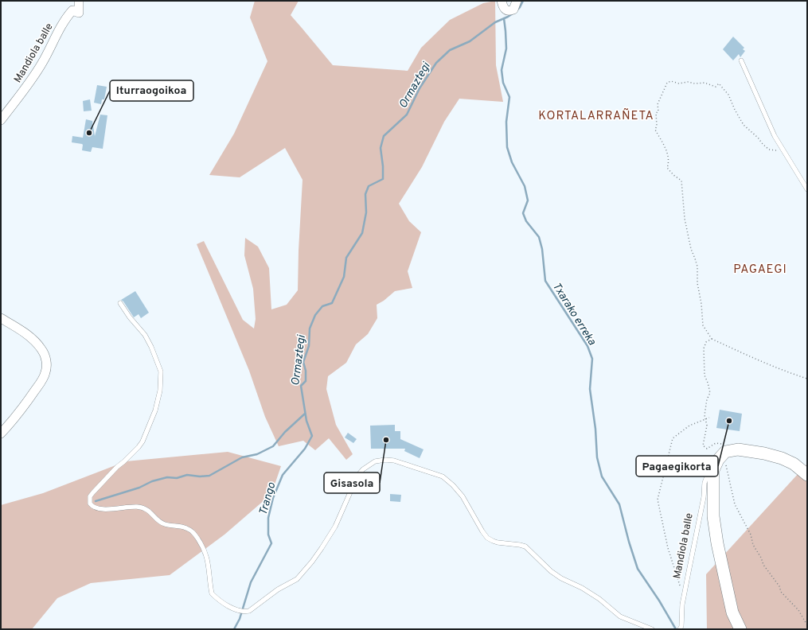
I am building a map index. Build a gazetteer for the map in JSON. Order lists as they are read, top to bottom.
{
  "streets": {
    "street": ["Mandiola balle"]
  },
  "districts": ["KORTALARRAÑETA", "PAGAEGI"],
  "water": ["Ormaztegi", "Txarako erreka", "Trango"],
  "places": ["Iturraogoikoa", "Pagaegikorta", "Gisasola"]
}
